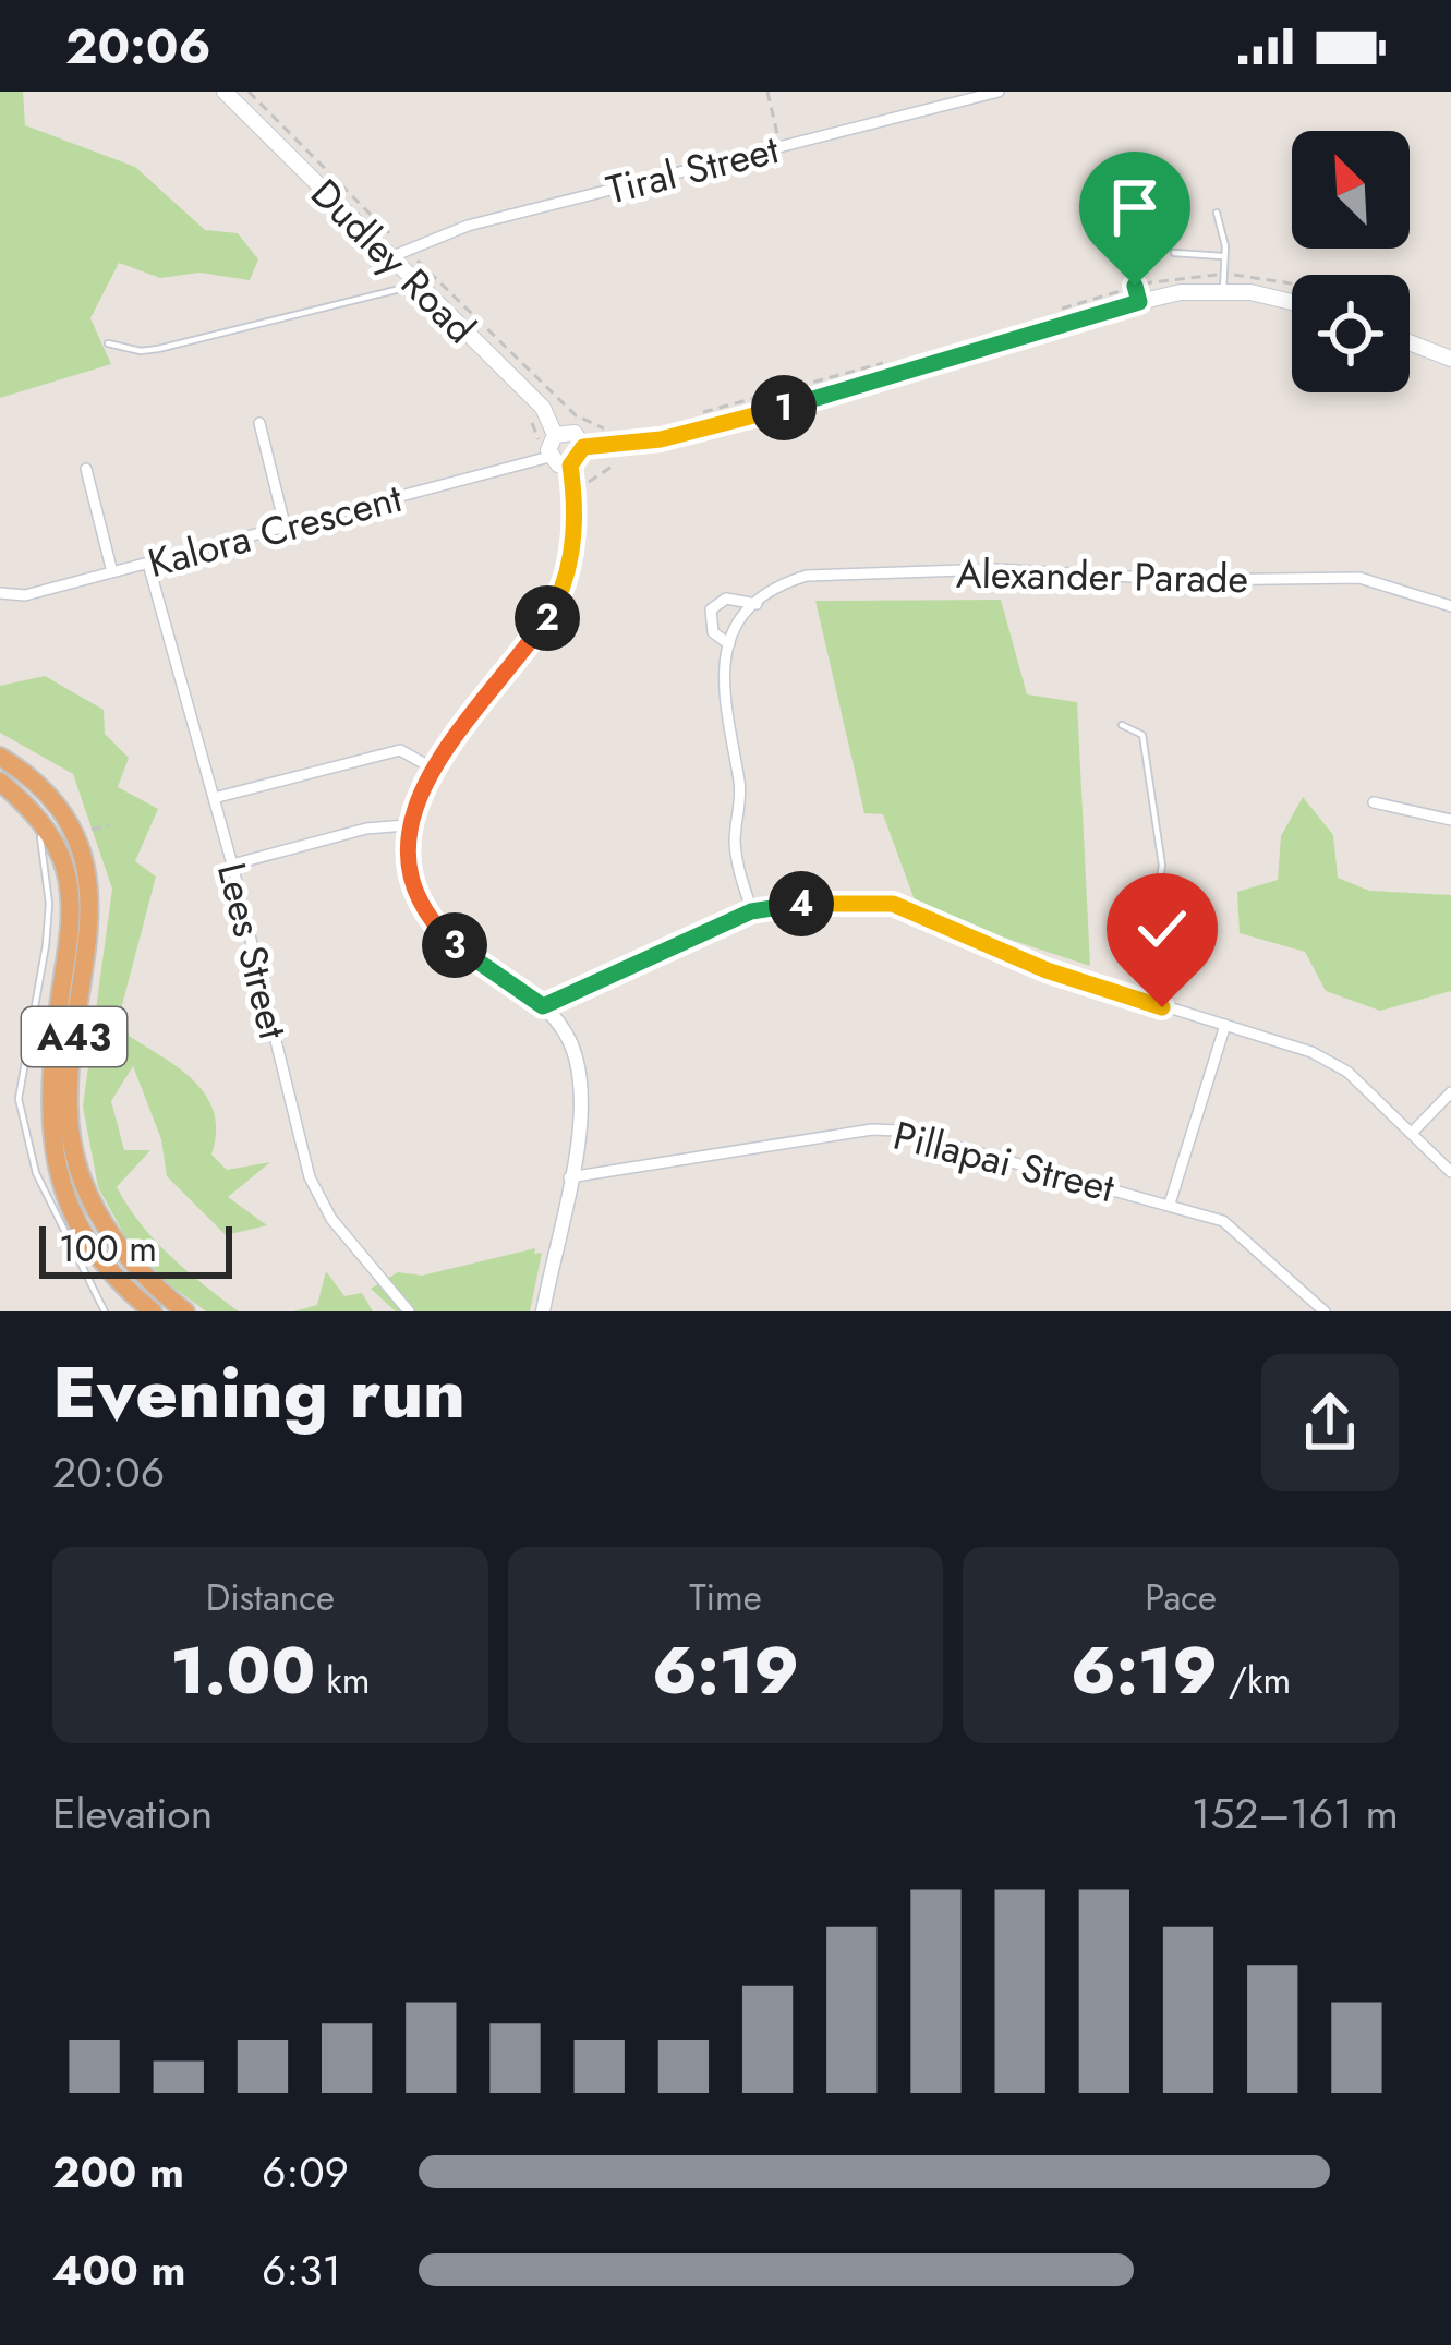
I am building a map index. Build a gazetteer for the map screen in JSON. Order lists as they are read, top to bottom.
{
  "streets": {
    "highway": ["A43"],
    "main road": ["Dudley Road"],
    "street": [
      "Tiral Street",
      "Kalora Crescent",
      "Alexander Parade",
      "Lees Street",
      "Pillapai Street"
    ]
  },
  "crossings": [
    ["Tiral Street", "Dudley Road"],
    ["Kalora Crescent", "Lees Street"]
  ],
  "scale_bar": "100 m",
  "north": "top left",
  "page": {
    "status": "20:06",
    "pins": [
      "1",
      "2",
      "4",
      "3"
    ],
    "scale": "100 m",
    "heading": ["Evening run", "20:06"],
    "stats": [
      ["Distance", "1.00 km"],
      ["Time", "6:19"],
      ["Pace", "6:19 /km"]
    ],
    "chart": ["Elevation", "152–161 m"],
    "list": [
      {
        "name": "200 m",
        "note": "6:09"
      },
      {
        "name": "400 m",
        "note": "6:31"
      }
    ]
  }
}
